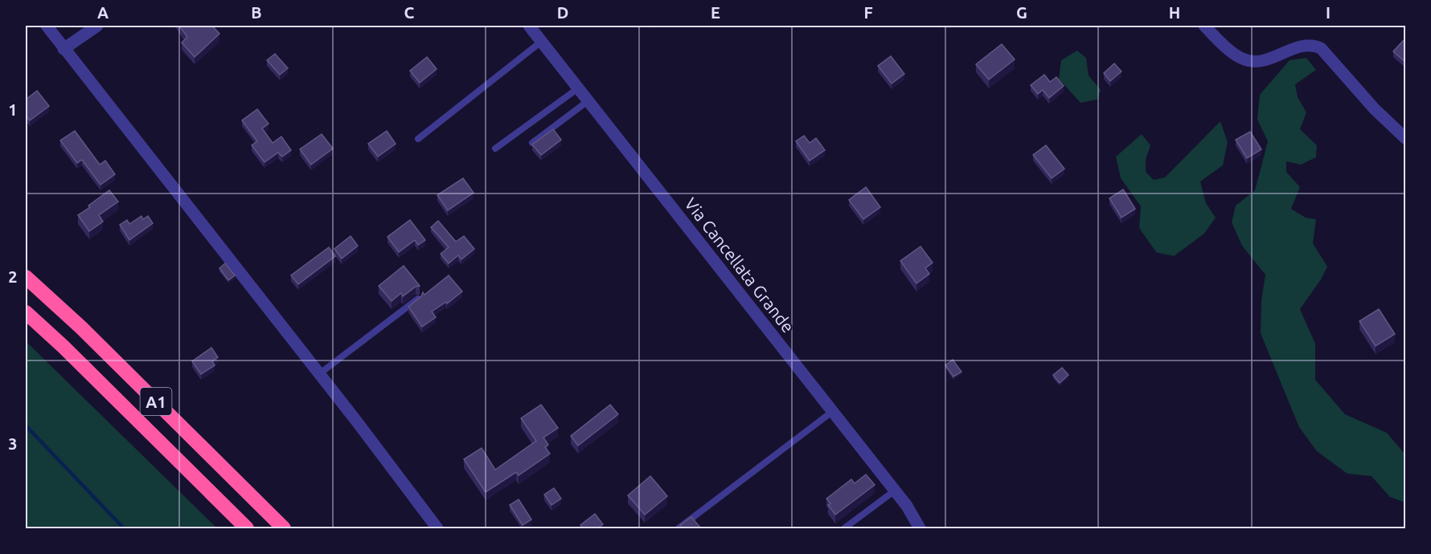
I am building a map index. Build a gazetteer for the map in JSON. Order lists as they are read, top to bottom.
{
  "streets": {
    "highway": ["A1"],
    "street": ["Via Cancellata Grande"]
  },
  "grid": {
    "columns": [
      "A",
      "B",
      "C",
      "D",
      "E",
      "F",
      "G",
      "H",
      "I"
    ],
    "rows": ["1", "2", "3"]
  }
}
